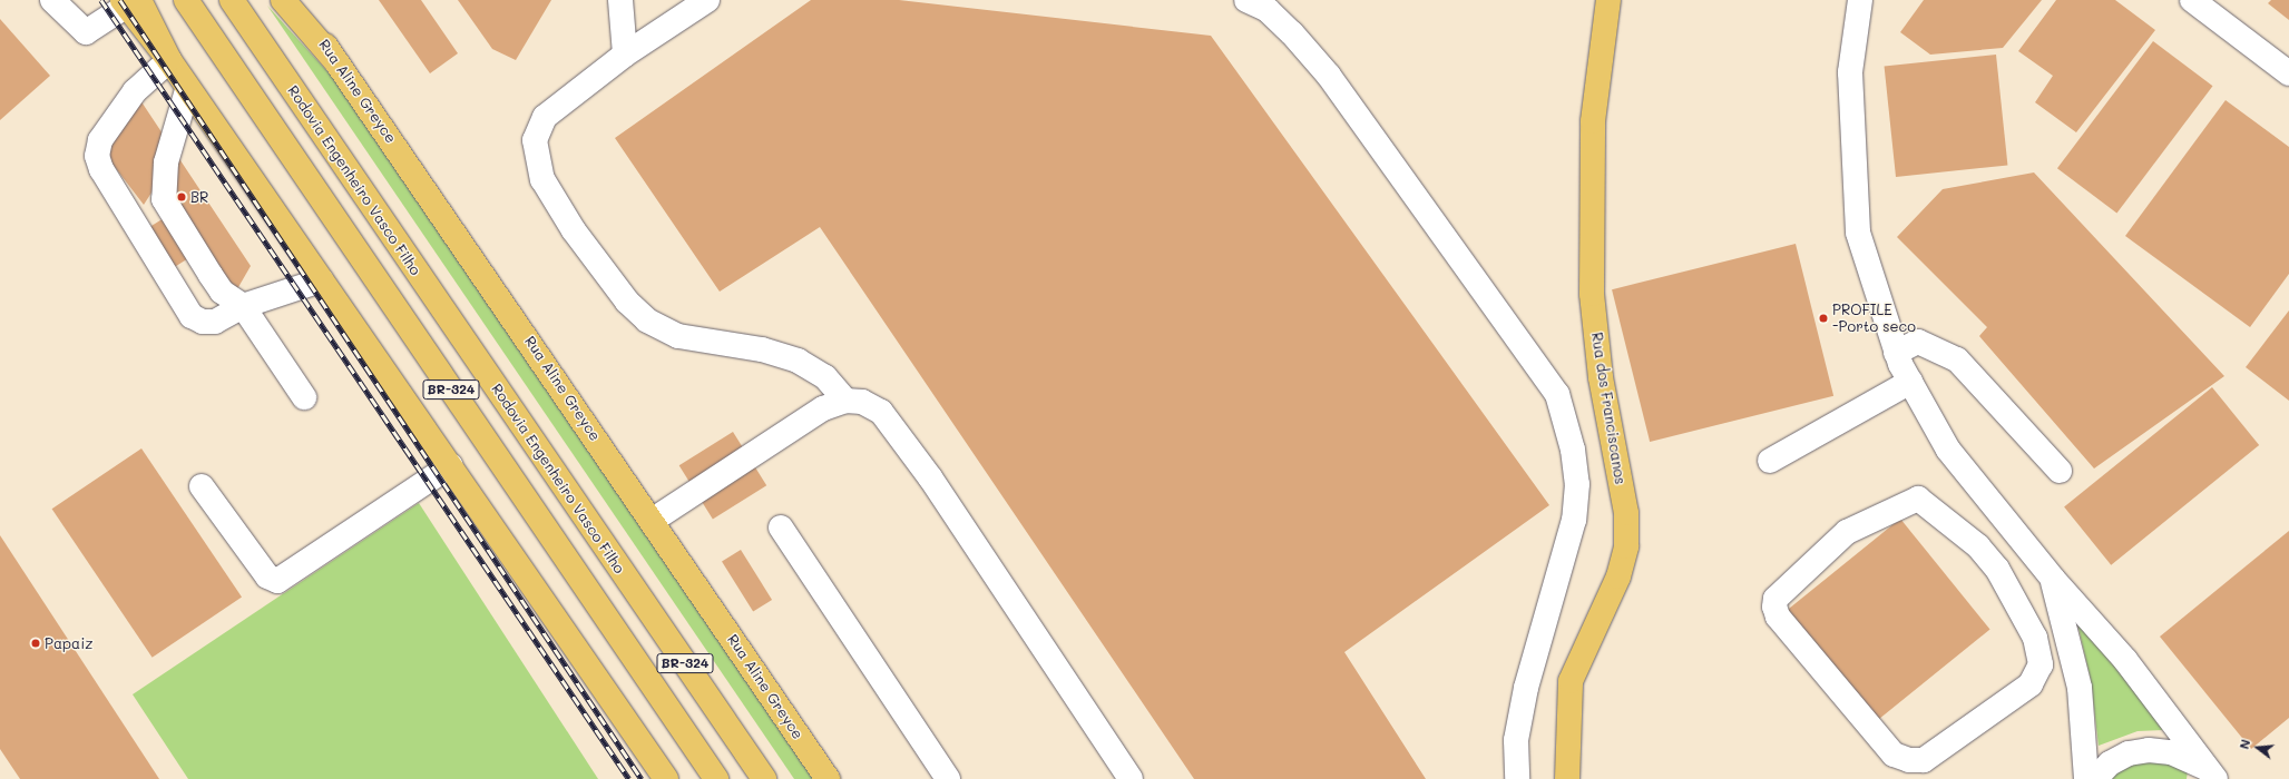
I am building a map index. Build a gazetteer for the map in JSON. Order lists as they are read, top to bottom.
{
  "streets": {
    "main road": [
      "Rua Aline Greyce",
      "Rodovia Engenheiro Vasco Filho",
      "BR-324",
      "Rua dos Franciscanos"
    ]
  },
  "places": ["BR", "PROFILE -Porto seco", "Papaiz"],
  "north": "left"
}
